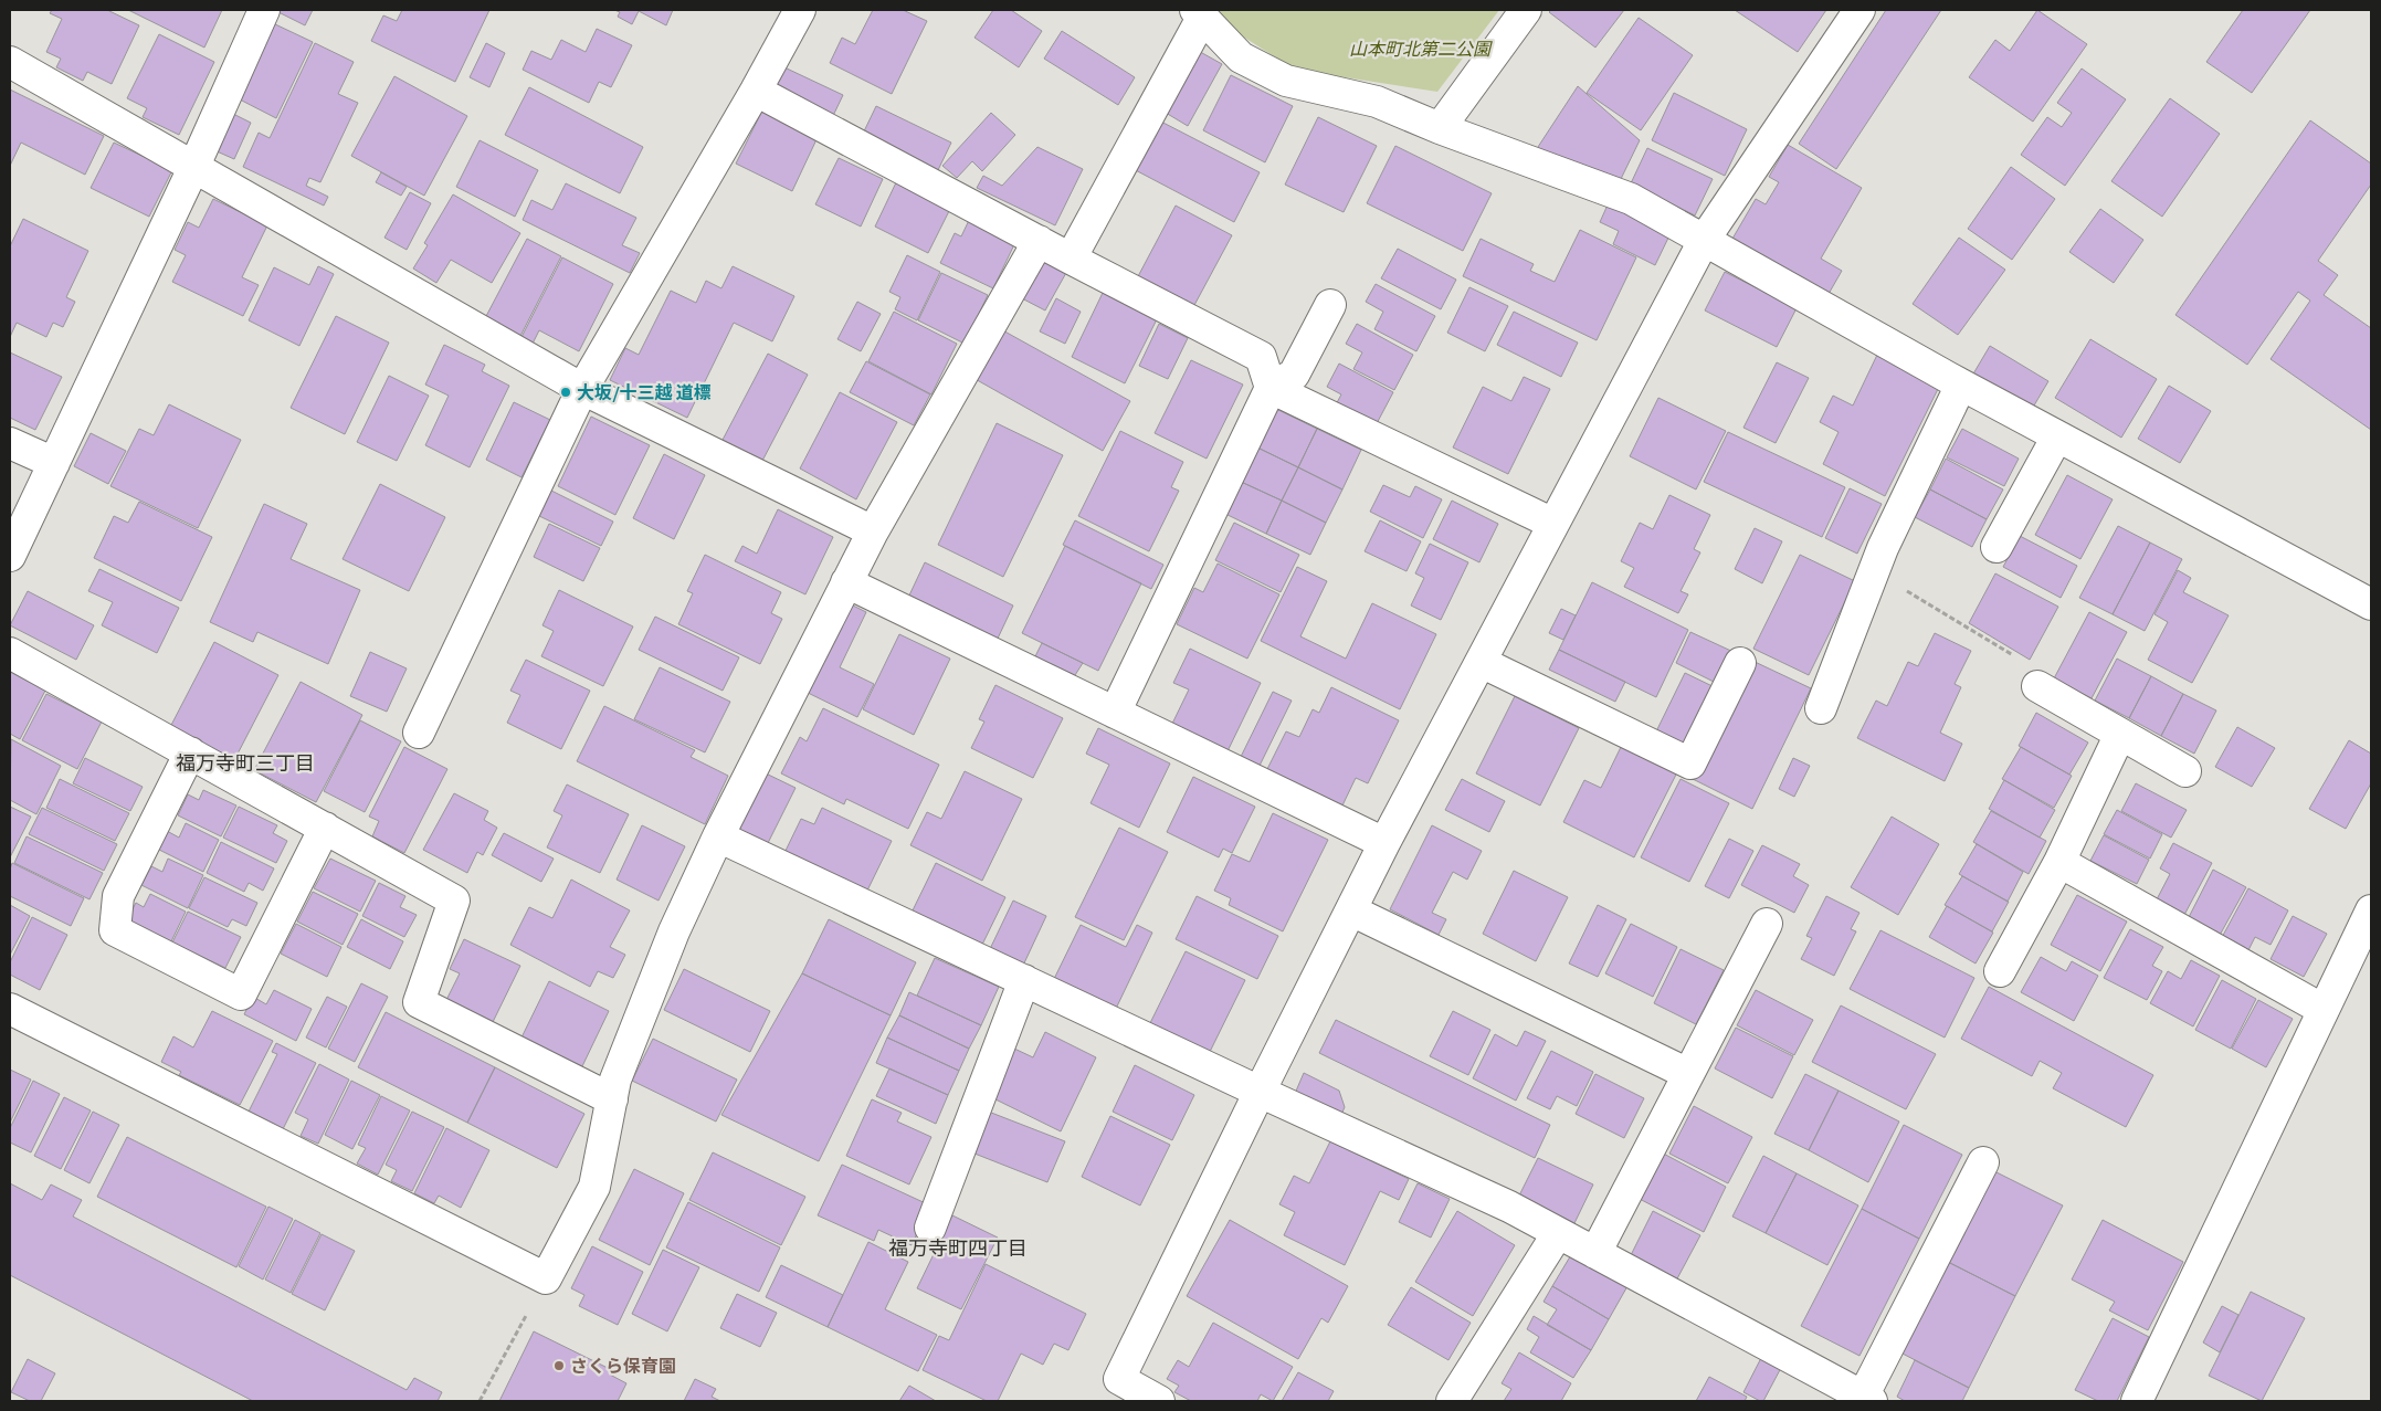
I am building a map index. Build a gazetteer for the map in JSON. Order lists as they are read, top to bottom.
{
  "districts": ["福万寺町三丁目", "福万寺町四丁目"],
  "parks": ["山本町北第二公園"],
  "places": ["大坂/十三越 道標", "さくら保育園"]
}
